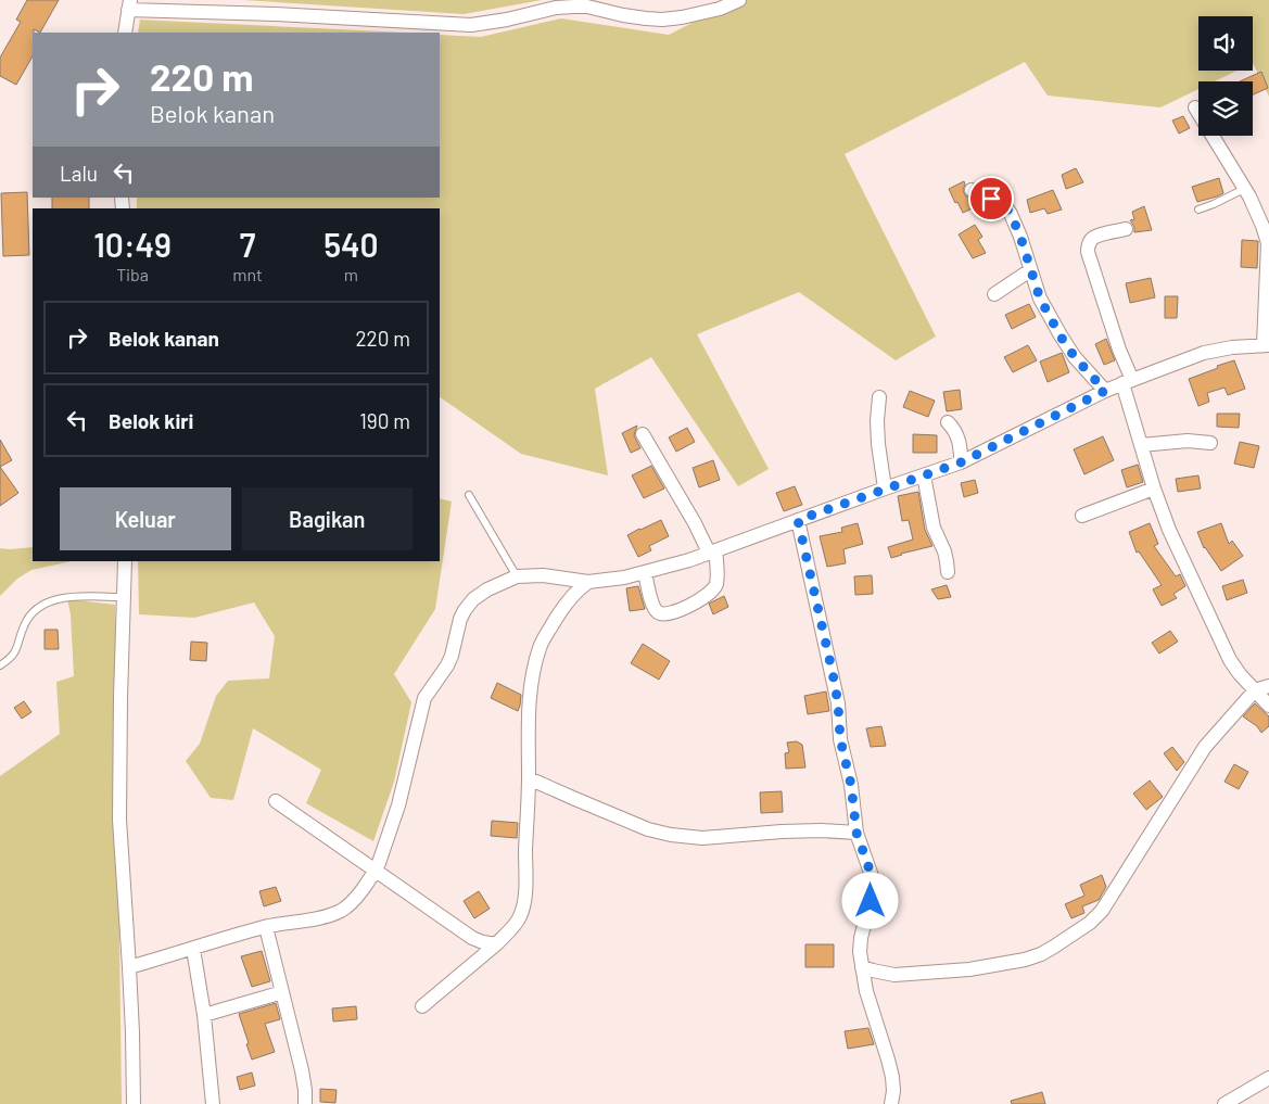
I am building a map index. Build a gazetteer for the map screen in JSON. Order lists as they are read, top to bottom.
{
  "page": {
    "turn": ["220 m", "Belok kanan"],
    "then": "Lalu",
    "eta": [
      "10:49",
      "Tiba",
      "7",
      "mnt",
      "540",
      "m"
    ],
    "list": [
      {
        "name": "Belok kanan",
        "value": "220 m"
      },
      {
        "name": "Belok kiri",
        "value": "190 m"
      }
    ],
    "buttons": ["Keluar", "Bagikan"]
  }
}
